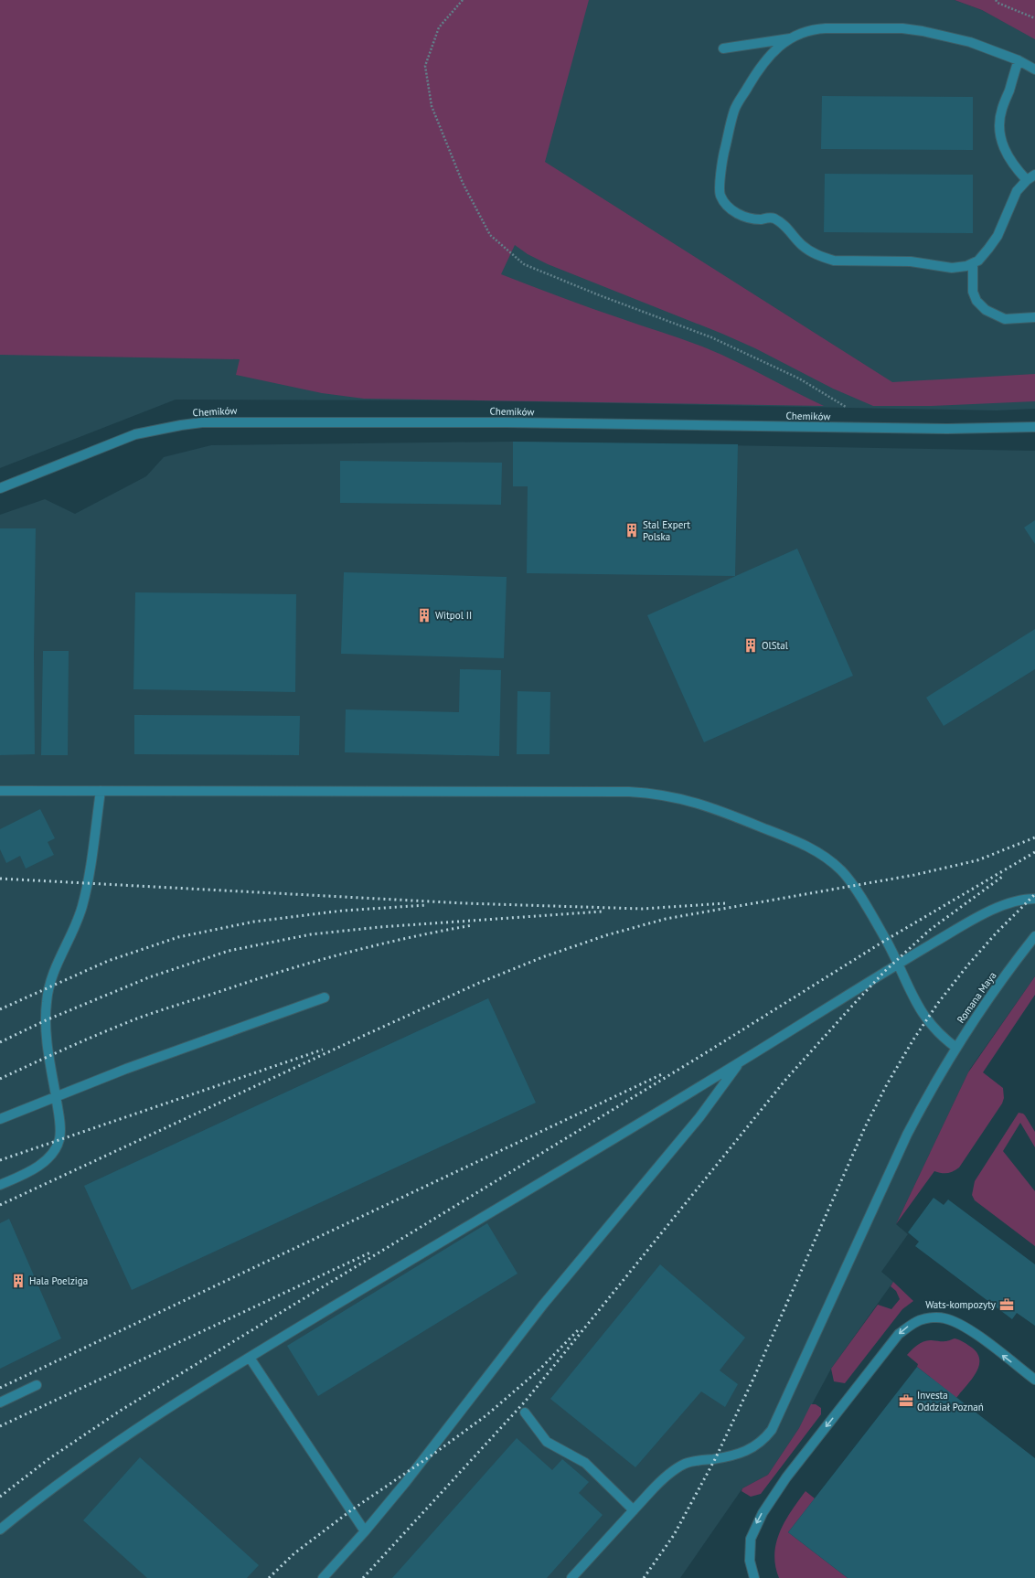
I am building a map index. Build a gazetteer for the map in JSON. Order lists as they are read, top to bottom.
{
  "streets": {
    "street": ["Chemików", "Romana Maya"]
  },
  "places": {
    "building": [
      "Stal Expert Polska",
      "Witpol II",
      "OlStal",
      "Hala Poelziga"
    ],
    "office": ["Wats-kompozyty", "Investa Oddział Poznań"]
  }
}
